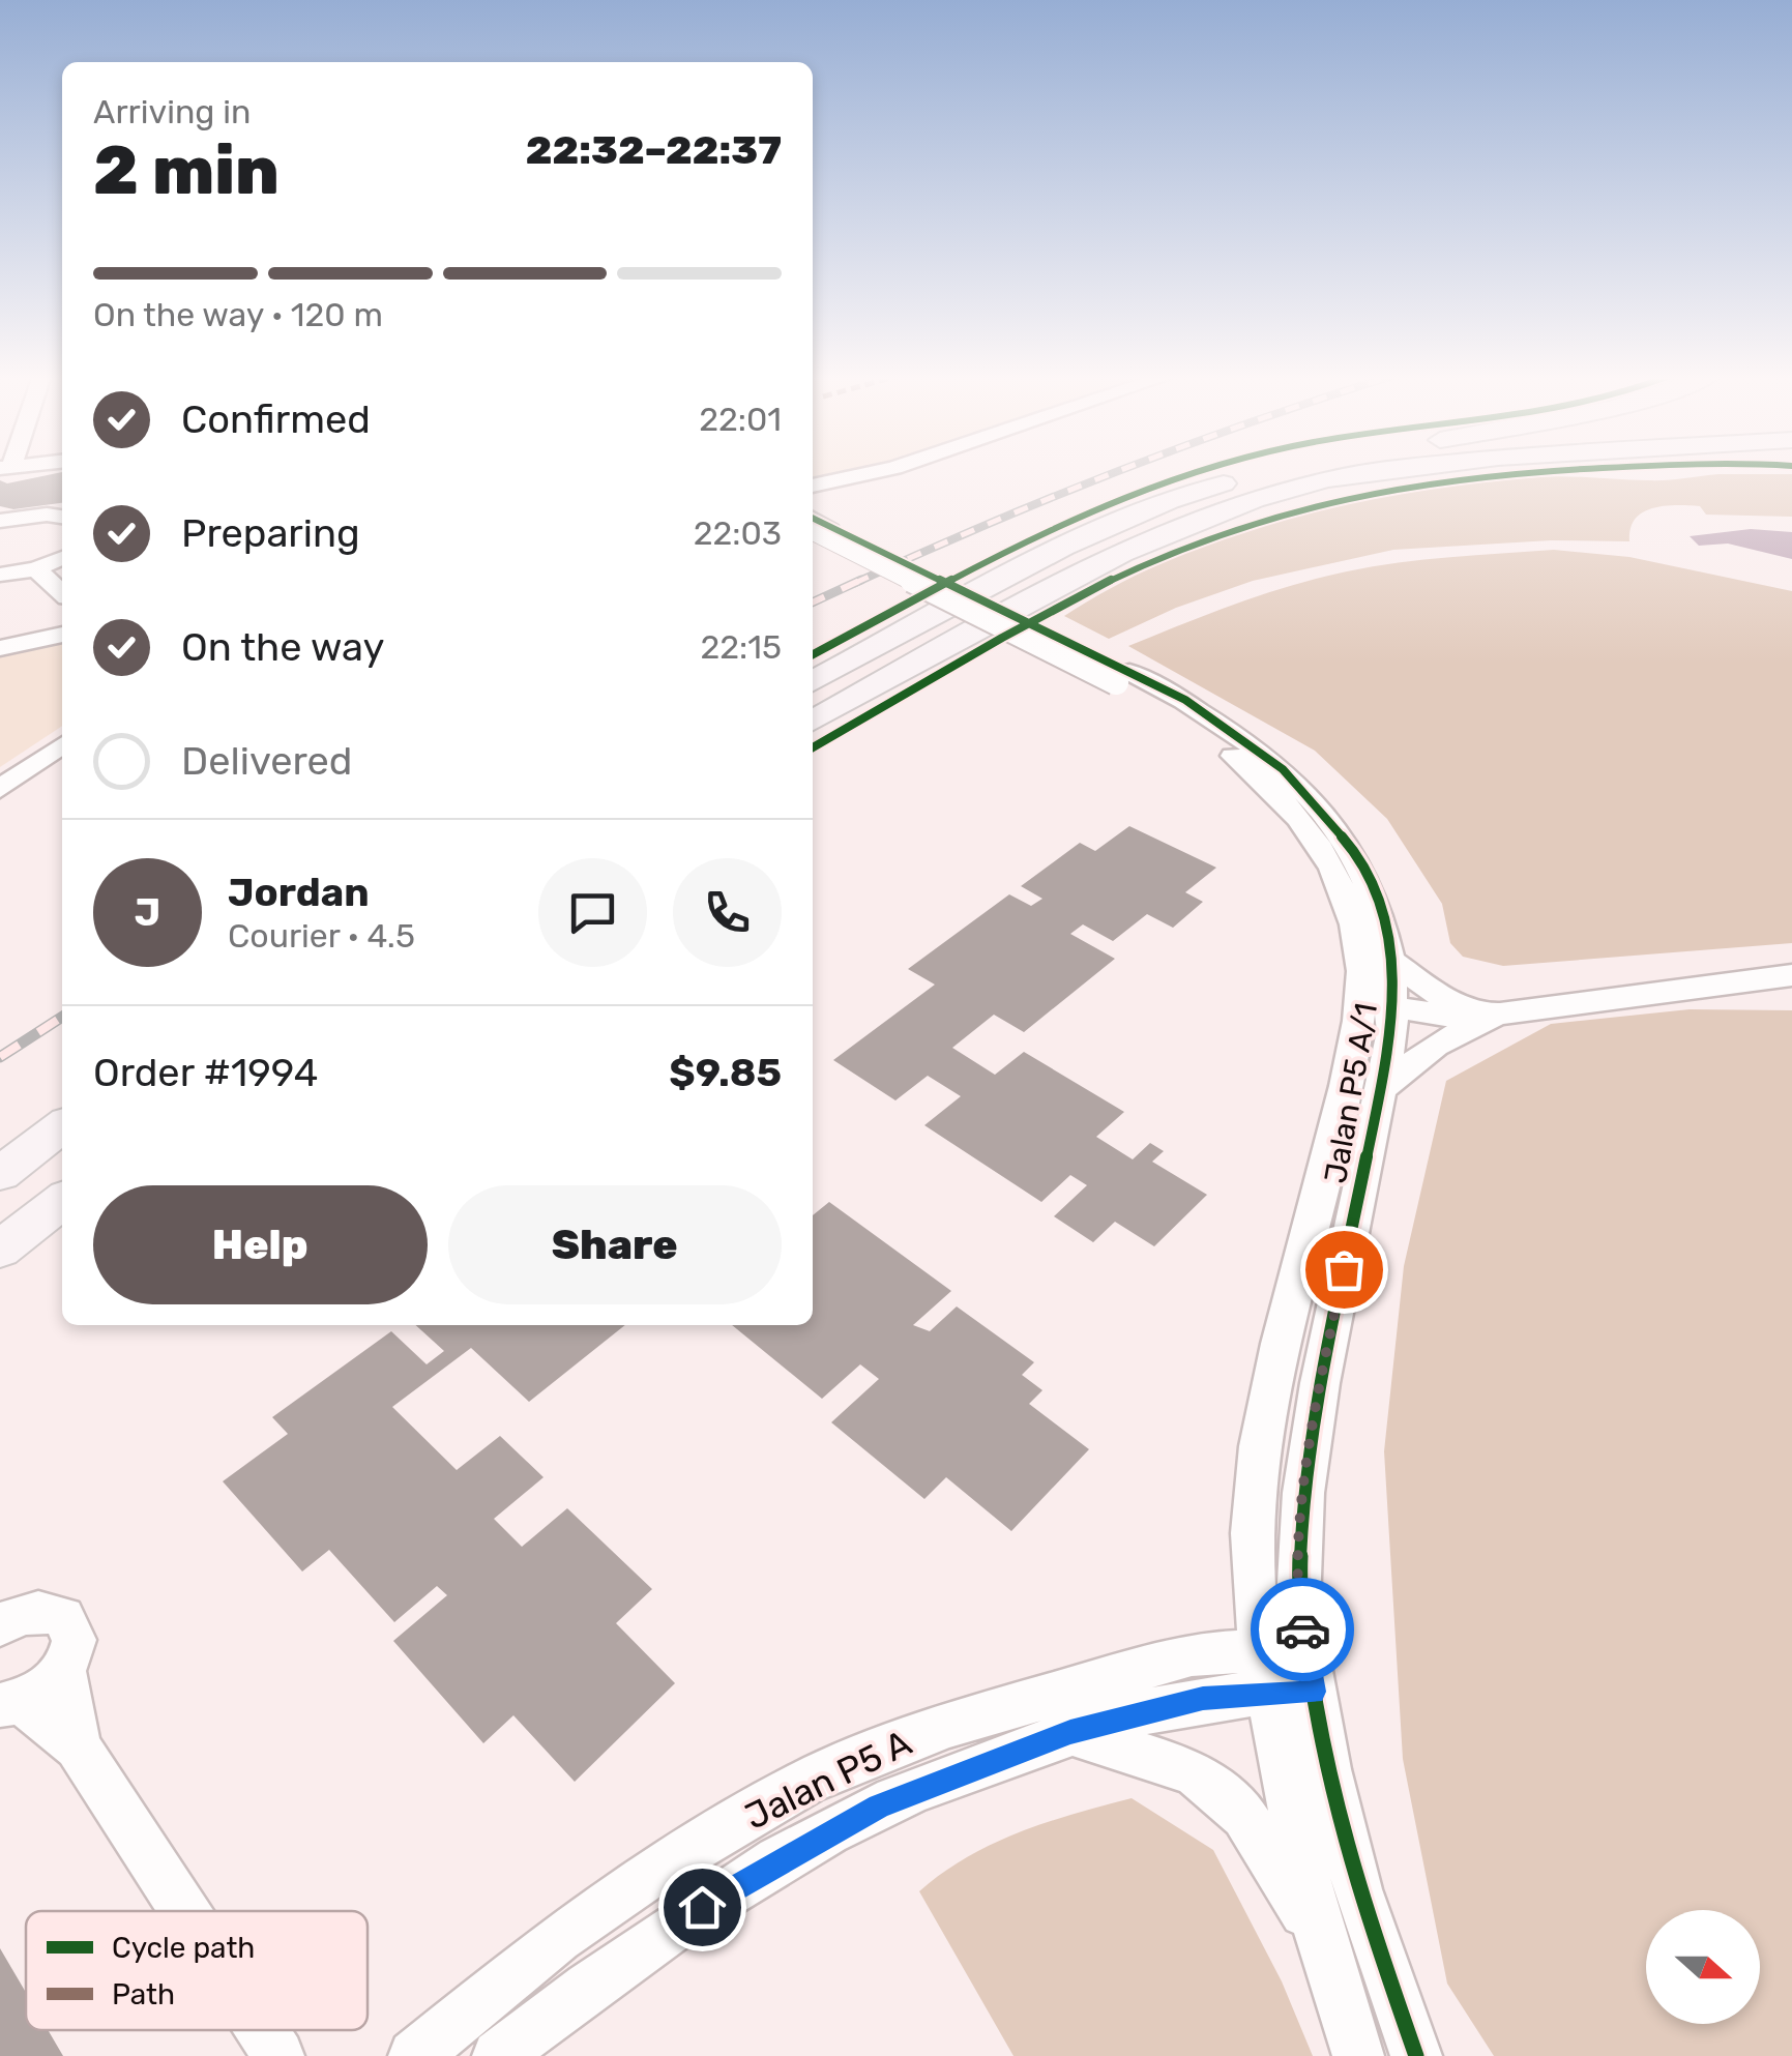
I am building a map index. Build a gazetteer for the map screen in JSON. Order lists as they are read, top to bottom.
{
  "streets": {
    "street": ["Jalan P5 A/1", "Jalan P5 A"]
  },
  "crossings": [
    ["Jalan P5 A/1", "Jalan P5 A"]
  ],
  "legend": ["Cycle path", "Path"],
  "north": "right",
  "page": {
    "heading": ["2 min", "Arriving in", "22:32–22:37"],
    "panel": [
      "Jordan",
      "Courier · 4.5",
      "Order #1994",
      "$9.85"
    ],
    "bar": "On the way · 120 m",
    "list": [
      ["Confirmed", "22:01"],
      ["Preparing", "22:03"],
      ["On the way", "22:15"],
      "Delivered"
    ],
    "round": "J",
    "buttons": ["Help", "Share"]
  }
}
